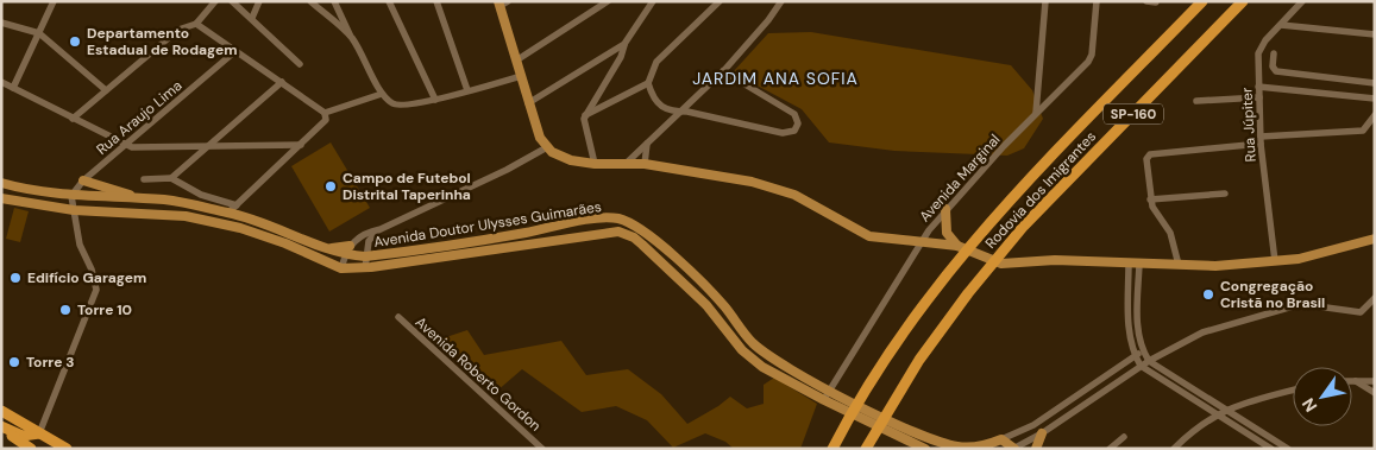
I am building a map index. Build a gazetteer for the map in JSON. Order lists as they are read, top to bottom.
{
  "streets": {
    "highway": ["SP-160", "Rodovia dos Imigrantes"],
    "main road": ["Avenida Doutor Ulysses Guimarães"],
    "street": [
      "Rua Araujo Lima",
      "Rua Júpiter",
      "Avenida Marginal",
      "Avenida Roberto Gordon"
    ]
  },
  "crossings": [
    ["Rua Araujo Lima", "Avenida Doutor Ulysses Guimarães"],
    ["Avenida Marginal", "Avenida Doutor Ulysses Guimarães"]
  ],
  "districts": ["JARDIM ANA SOFIA"],
  "places": [
    "Departamento Estadual de Rodagem",
    "Campo de Futebol Distrital Taperinha",
    "Edifício Garagem",
    "Congregação Cristã no Brasil",
    "Torre 10",
    "Torre 3"
  ],
  "north": "bottom left"
}
